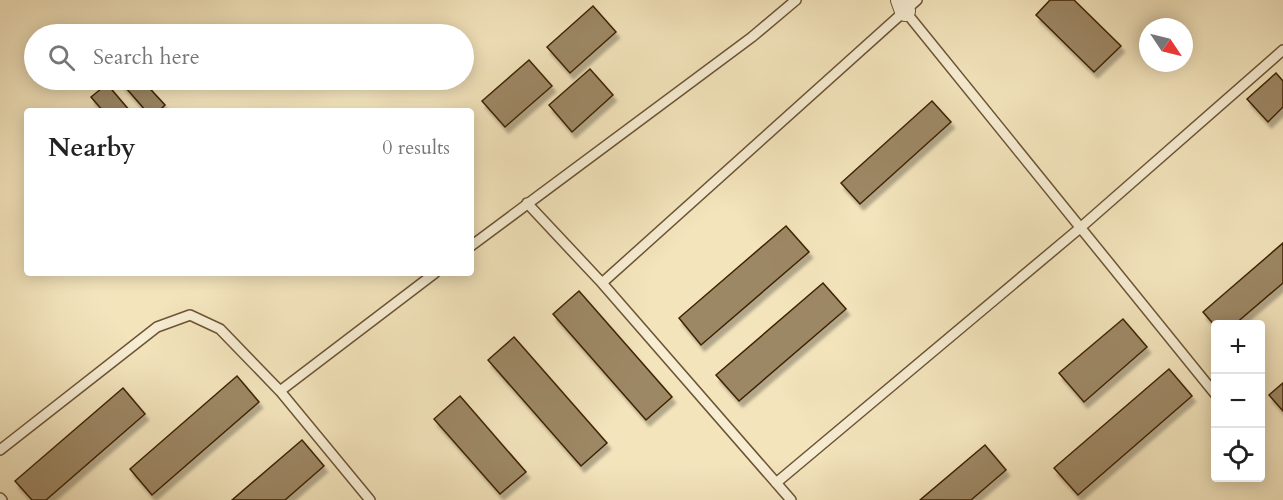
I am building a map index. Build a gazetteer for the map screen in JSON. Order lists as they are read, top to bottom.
{
  "north": "bottom right",
  "page": {
    "search": "Search here",
    "heading": ["Nearby", "0 results"],
    "map_buttons": ["+", "−"]
  }
}
